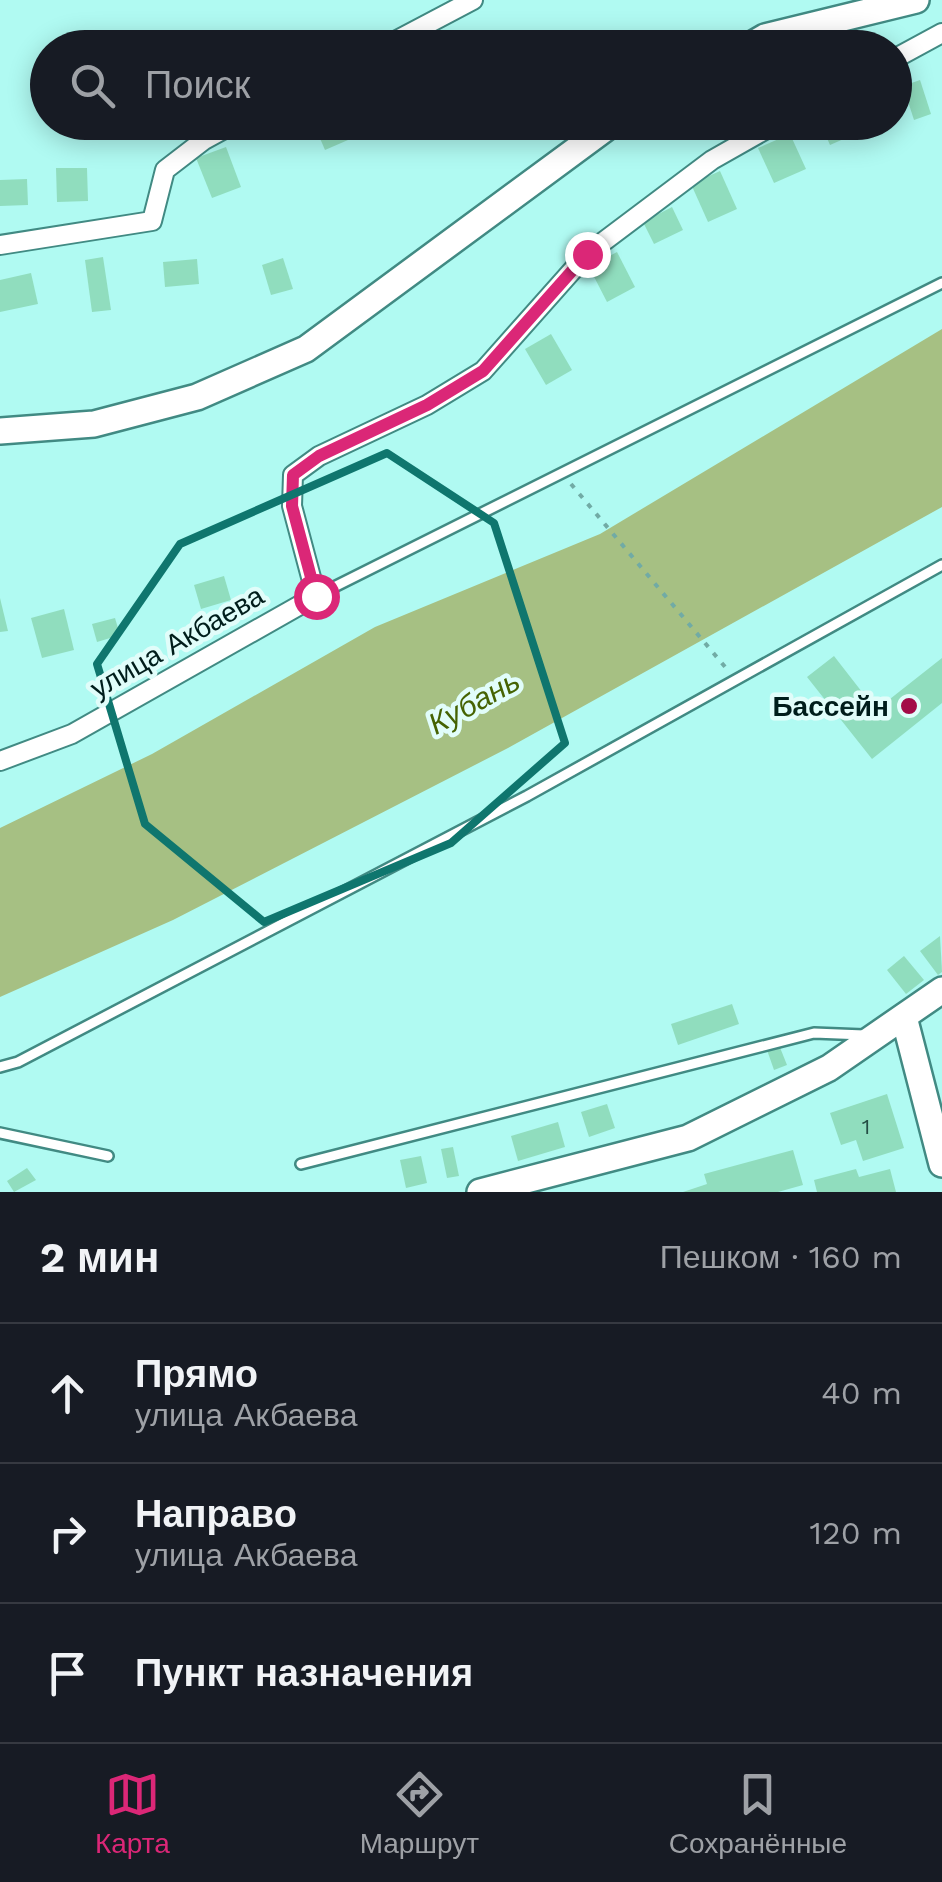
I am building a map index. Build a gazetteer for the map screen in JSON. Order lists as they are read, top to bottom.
{
  "streets": {
    "street": ["улица Акбаева"]
  },
  "water": ["Кубань"],
  "places": ["Бассейн"],
  "house_numbers": ["1"],
  "page": {
    "search": "Поиск",
    "heading": ["2 мин", "Пешком · 160 m"],
    "list": [
      ["Прямо", "улица Акбаева", "40 m"],
      ["Направо", "улица Акбаева", "120 m"],
      "Пункт назначения"
    ],
    "nav": ["Карта", "Маршрут", "Сохранённые"]
  }
}
